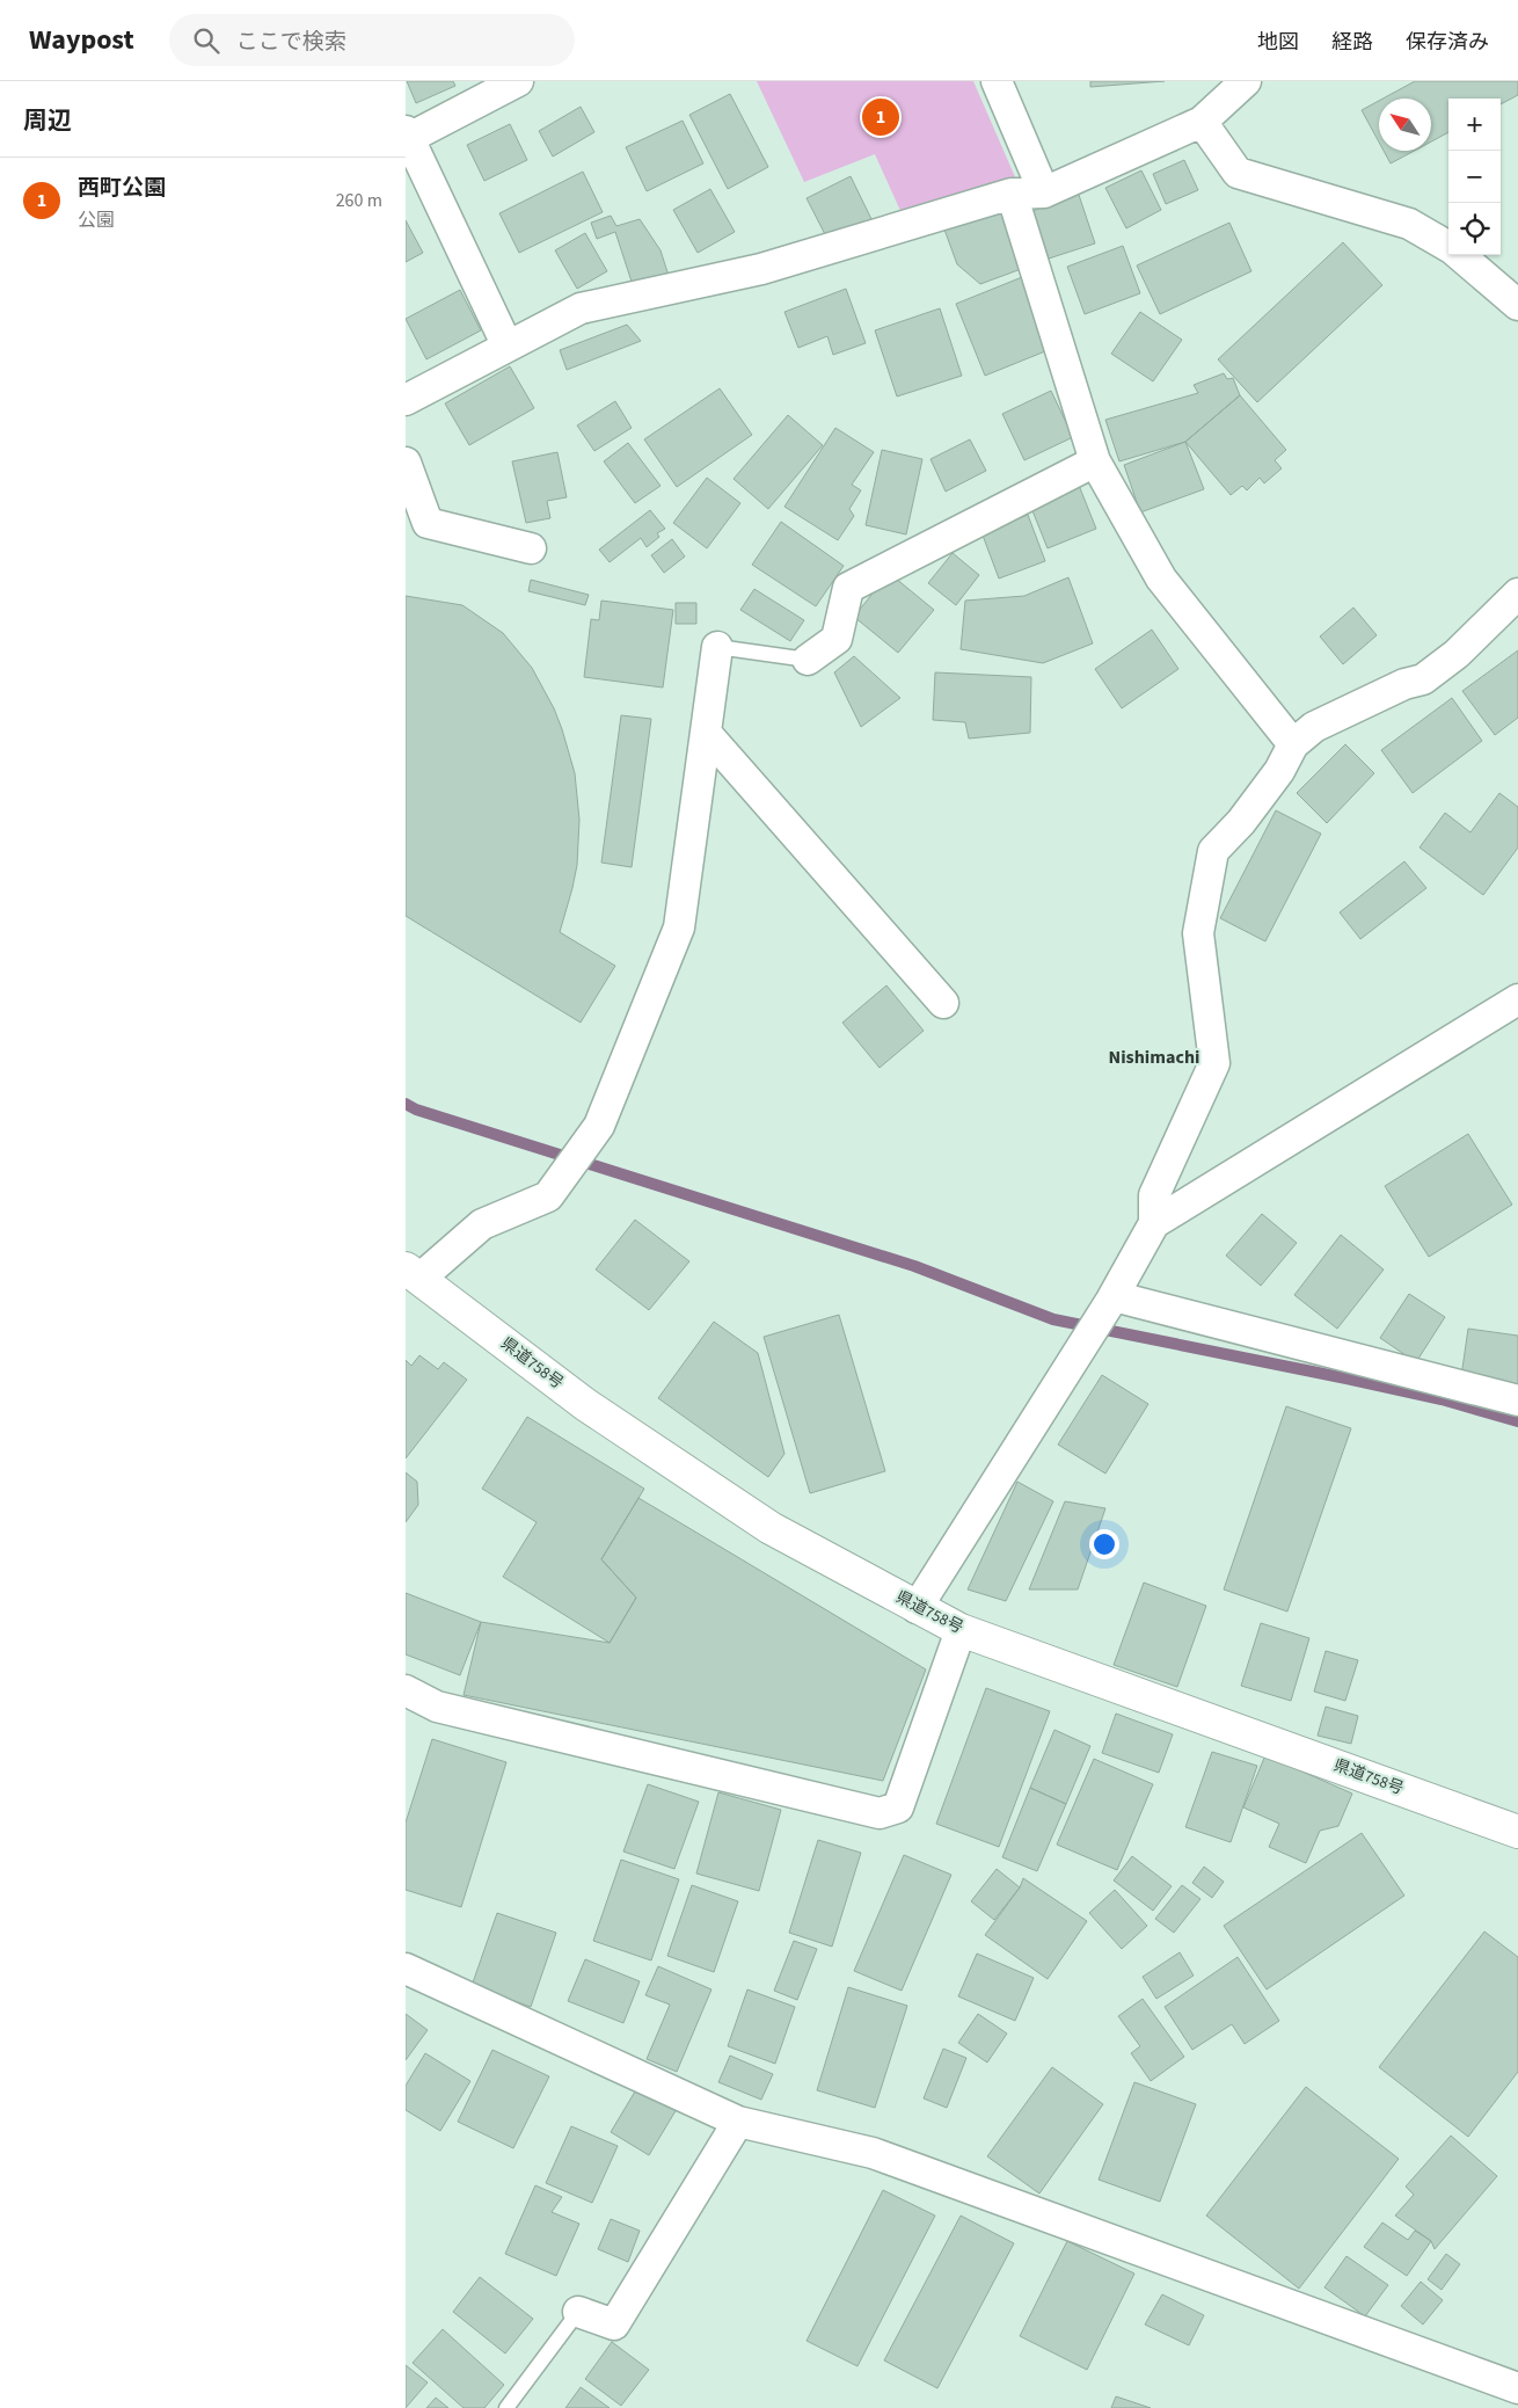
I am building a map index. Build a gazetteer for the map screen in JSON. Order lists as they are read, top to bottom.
{
  "streets": {
    "main road": ["県道758号"]
  },
  "districts": ["Nishimachi"],
  "north": "top left",
  "page": {
    "header": "Waypost",
    "search": "ここで検索",
    "nav": ["地図", "経路", "保存済み"],
    "heading": "周辺",
    "pins": "1",
    "map_buttons": ["+", "−"],
    "list": [
      {
        "mark": "1",
        "name": "西町公園",
        "note": "公園",
        "value": "260 m"
      }
    ]
  }
}
